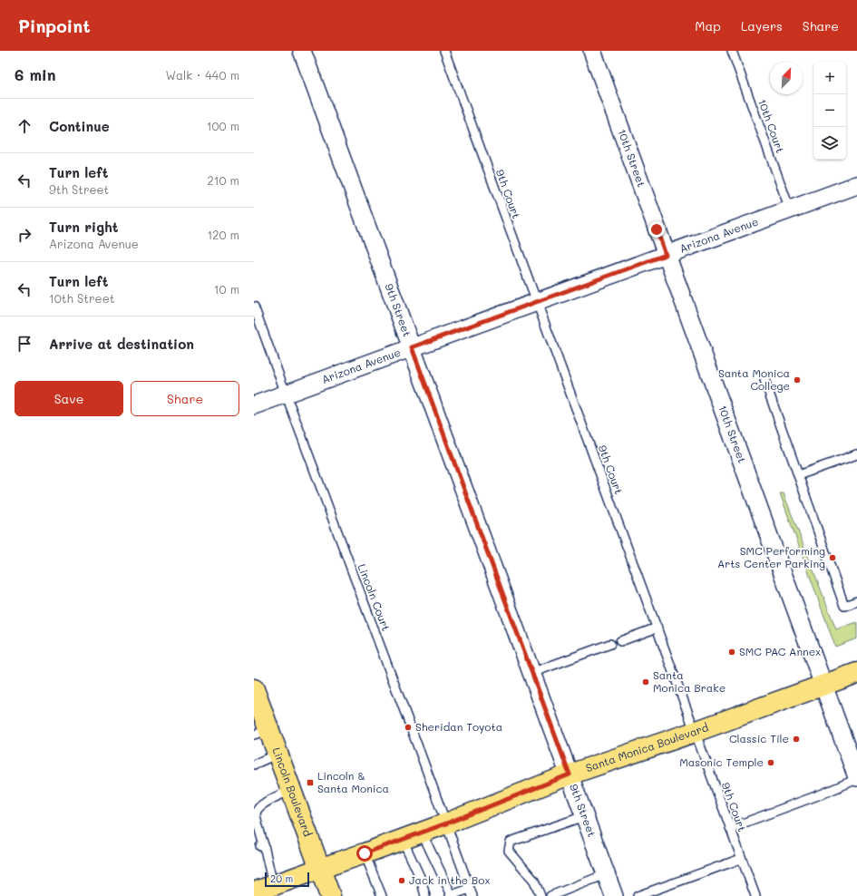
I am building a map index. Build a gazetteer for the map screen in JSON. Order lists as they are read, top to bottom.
{
  "streets": {
    "main road": ["Santa Monica Boulevard", "Lincoln Boulevard"],
    "street": ["10th Street", "Arizona Avenue", "9th Street"],
    "lane": ["10th Court", "9th Court", "Lincoln Court"]
  },
  "crossings": [
    ["10th Court", "Arizona Avenue"],
    ["10th Street", "Arizona Avenue"],
    ["10th Street", "Santa Monica Boulevard"],
    ["9th Court", "Arizona Avenue"],
    ["9th Court", "Santa Monica Boulevard"],
    ["Arizona Avenue", "9th Street"],
    ["Arizona Avenue", "Lincoln Court"],
    ["9th Street", "Santa Monica Boulevard"],
    ["Lincoln Court", "Santa Monica Boulevard"],
    ["Santa Monica Boulevard", "Lincoln Boulevard"]
  ],
  "places": {
    "other": [
      "Santa Monica College",
      "SMC Performing Arts Center Parking",
      "SMC PAC Annex",
      "Santa Monica Brake",
      "Sheridan Toyota",
      "Classic Tile",
      "Masonic Temple",
      "Jack in the Box"
    ],
    "transit": ["Lincoln & Santa Monica"]
  },
  "scale_bar": "20 m",
  "north": "top right",
  "page": {
    "header": "Pinpoint",
    "nav": ["Map", "Layers", "Share"],
    "heading": ["6 min", "Walk · 440 m"],
    "map_buttons": ["+", "−"],
    "list": [
      ["Continue", "100 m"],
      ["Turn left", "9th Street", "210 m"],
      ["Turn right", "Arizona Avenue", "120 m"],
      ["Turn left", "10th Street", "10 m"],
      "Arrive at destination"
    ],
    "buttons": ["Save", "Share"],
    "scale": "20 m"
  }
}
